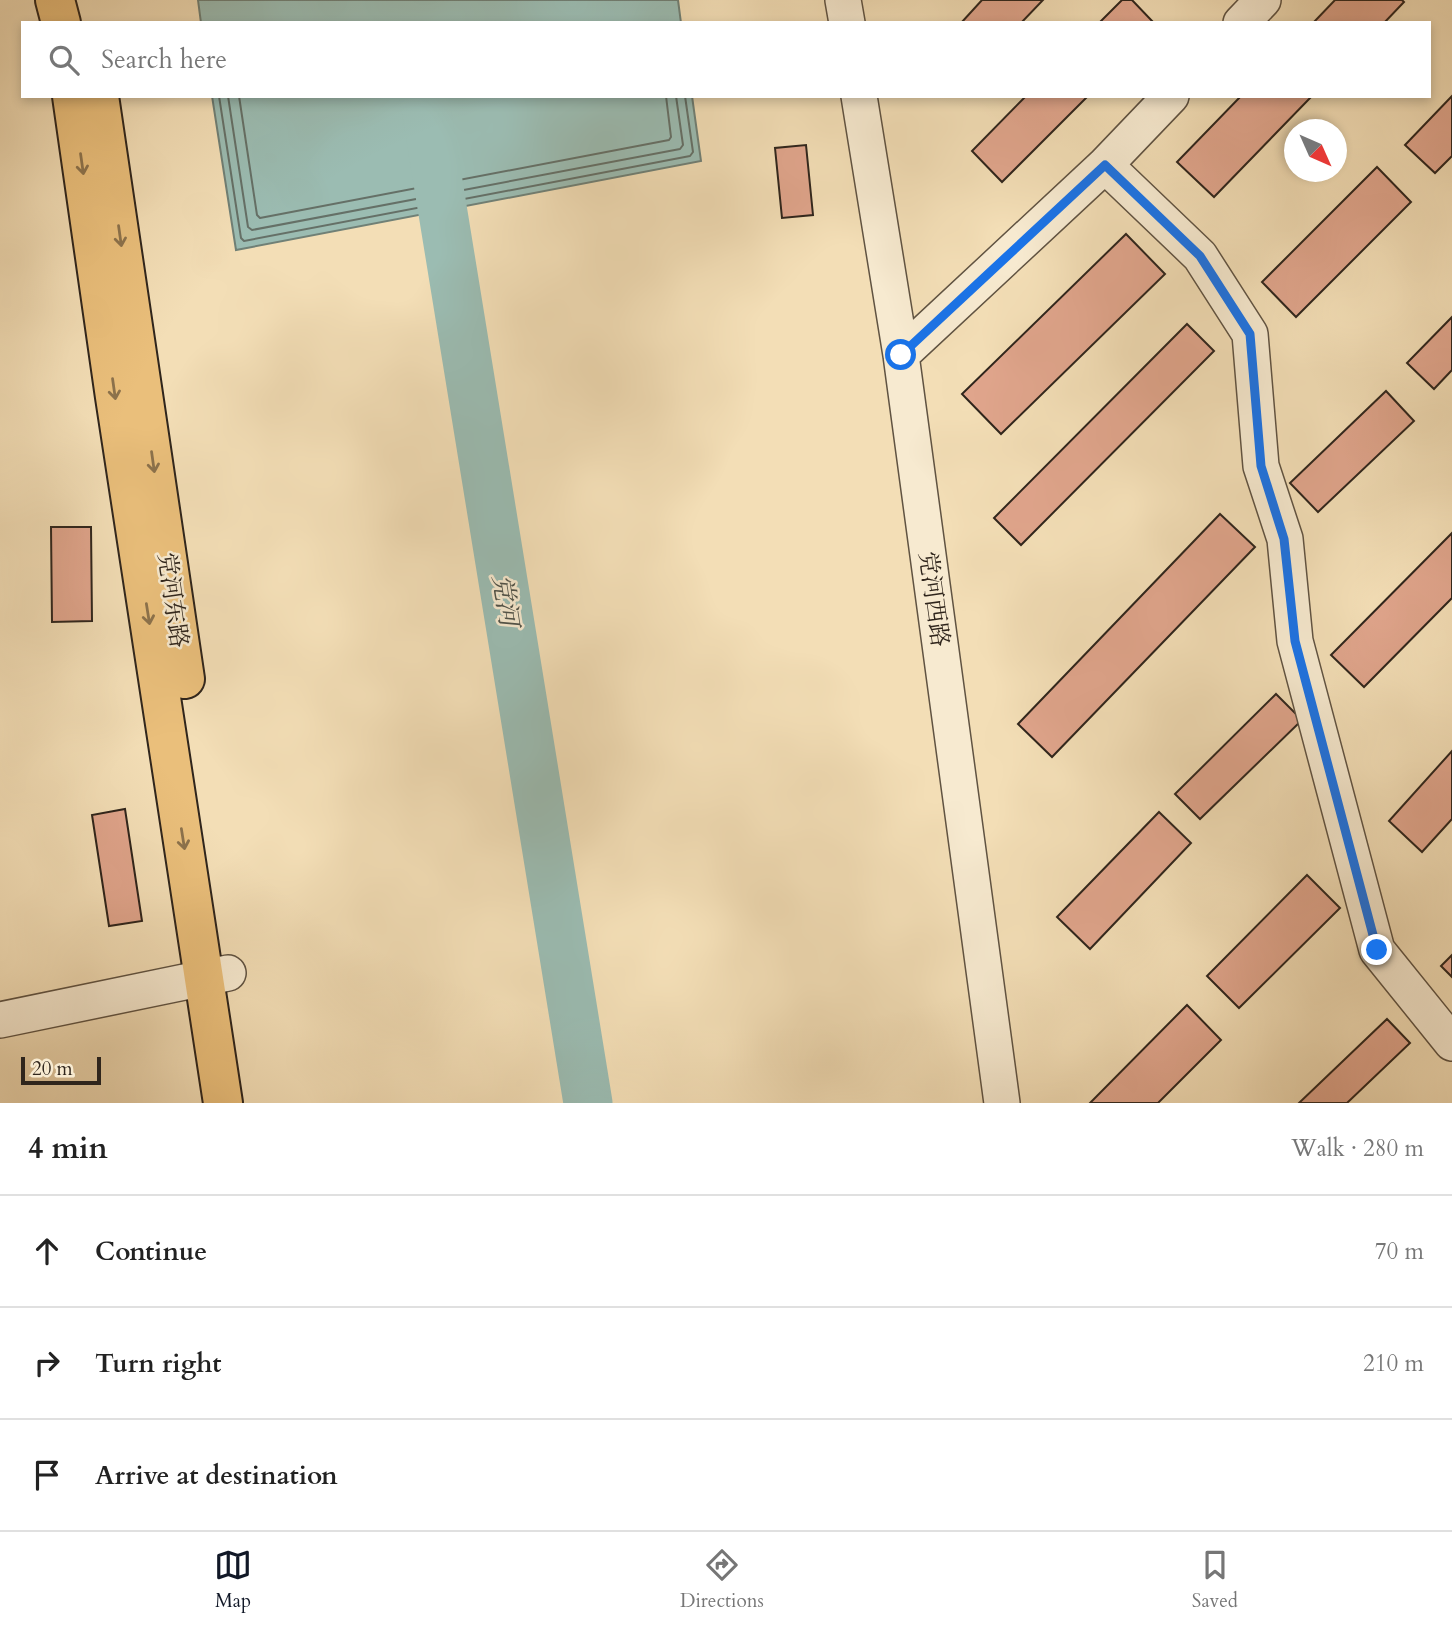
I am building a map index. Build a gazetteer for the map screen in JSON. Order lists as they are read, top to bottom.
{
  "streets": {
    "main road": ["党河东路"],
    "street": ["党河西路"]
  },
  "water": ["党河"],
  "scale_bar": "20 m",
  "north": "bottom right",
  "page": {
    "search": "Search here",
    "scale": "20 m",
    "heading": ["4 min", "Walk · 280 m"],
    "list": [
      ["Continue", "70 m"],
      ["Turn right", "210 m"],
      "Arrive at destination"
    ],
    "nav": ["Map", "Directions", "Saved"]
  }
}
